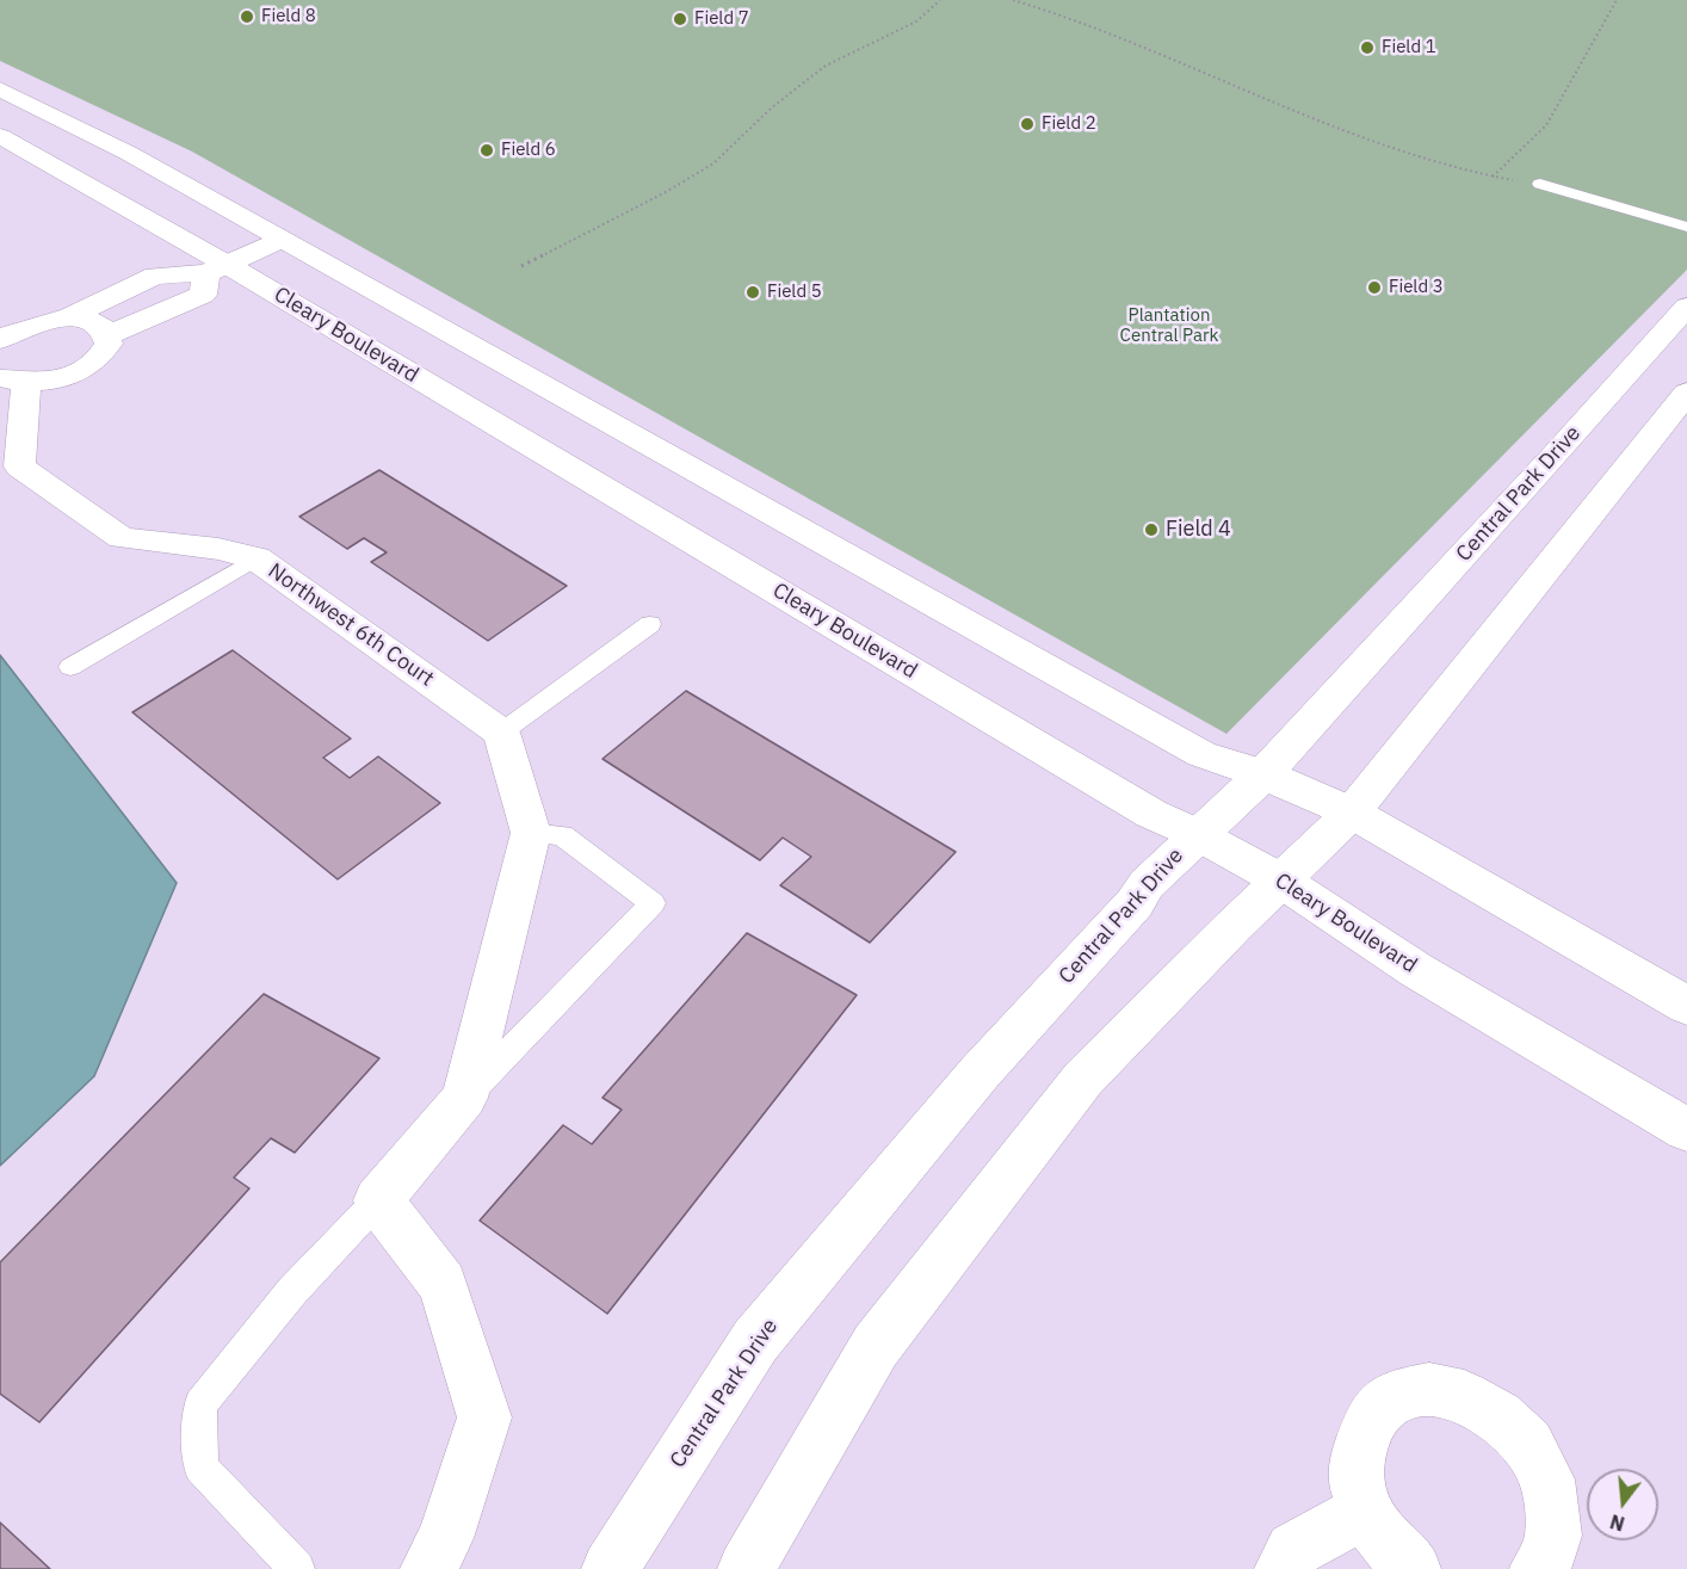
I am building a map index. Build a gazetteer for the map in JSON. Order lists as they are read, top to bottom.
{
  "streets": {
    "street": ["Cleary Boulevard", "Central Park Drive", "Northwest 6th Court"]
  },
  "crossings": [
    ["Cleary Boulevard", "Central Park Drive"]
  ],
  "parks": ["Plantation Central Park"],
  "places": [
    "Field 8",
    "Field 7",
    "Field 1",
    "Field 2",
    "Field 6",
    "Field 3",
    "Field 5",
    "Field 4"
  ],
  "north": "bottom"
}
